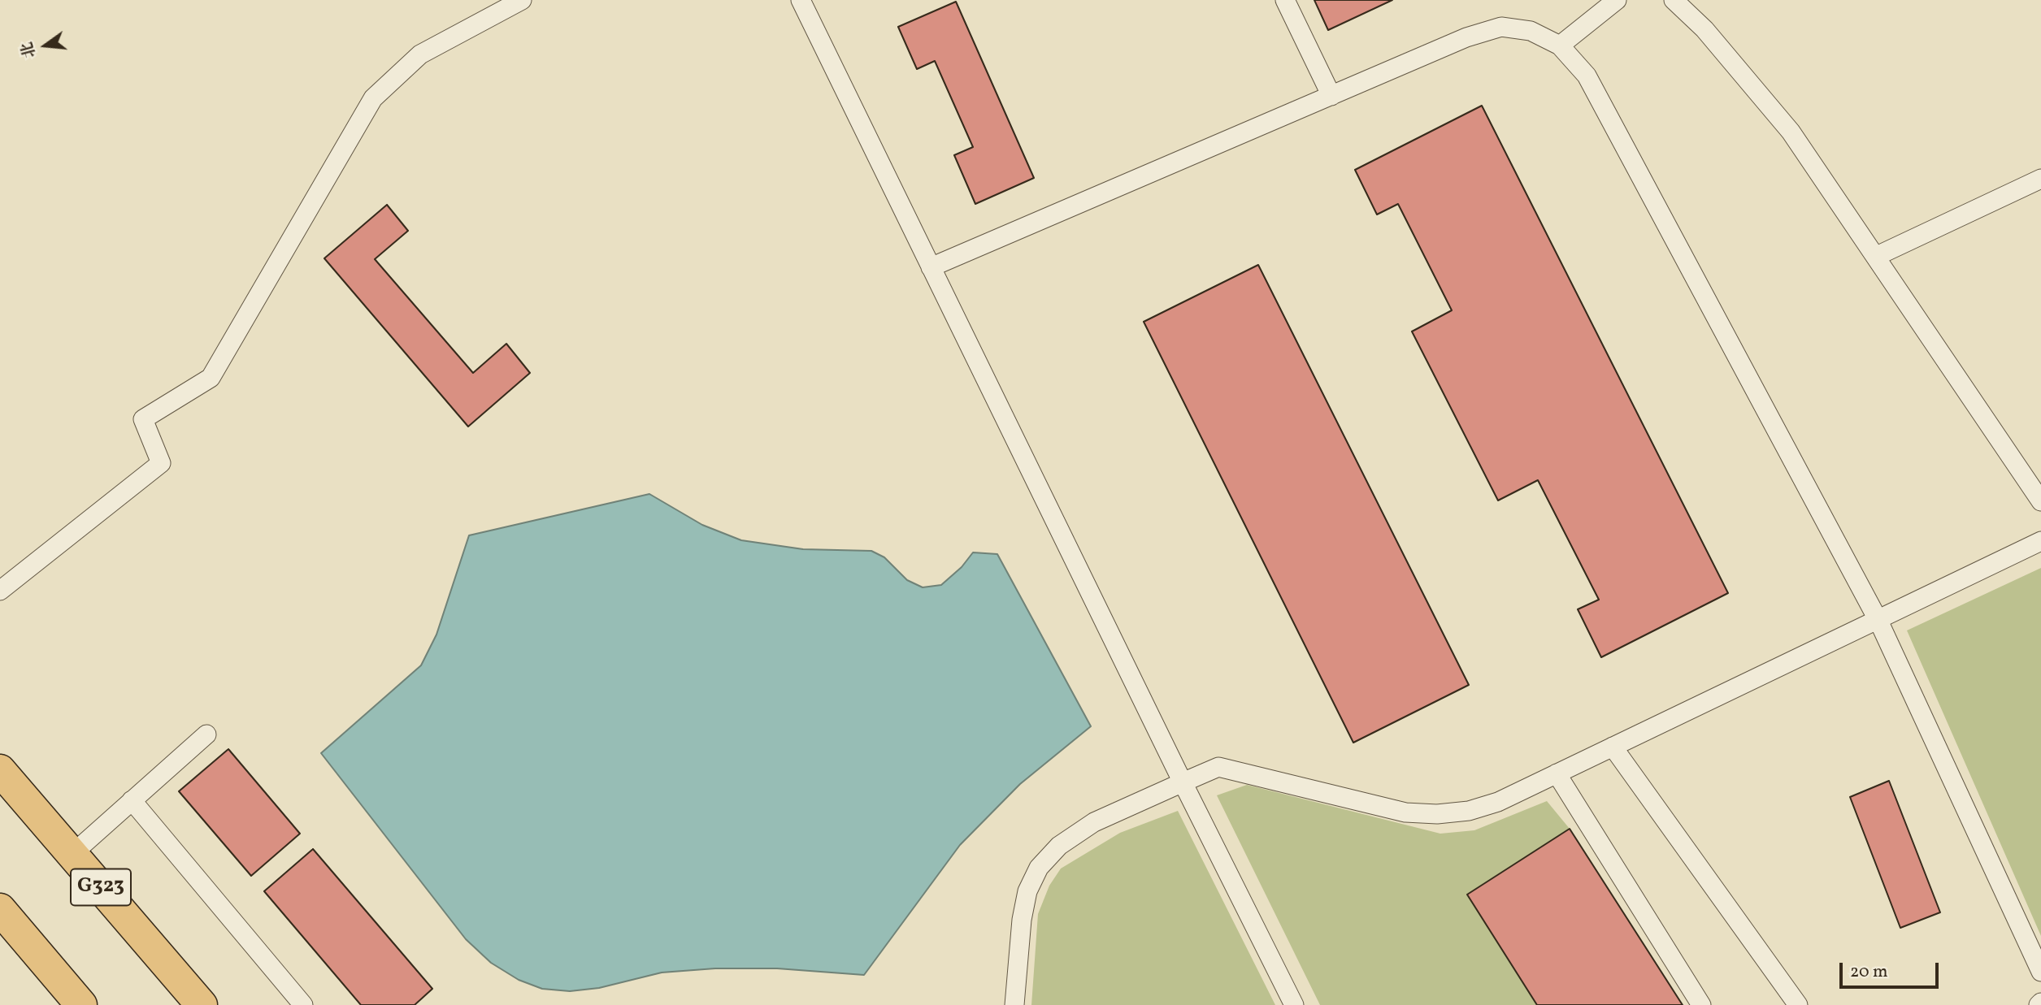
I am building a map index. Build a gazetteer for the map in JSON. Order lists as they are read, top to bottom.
{
  "streets": {
    "highway": ["G323"]
  },
  "scale_bar": "20 m",
  "north": "left"
}
